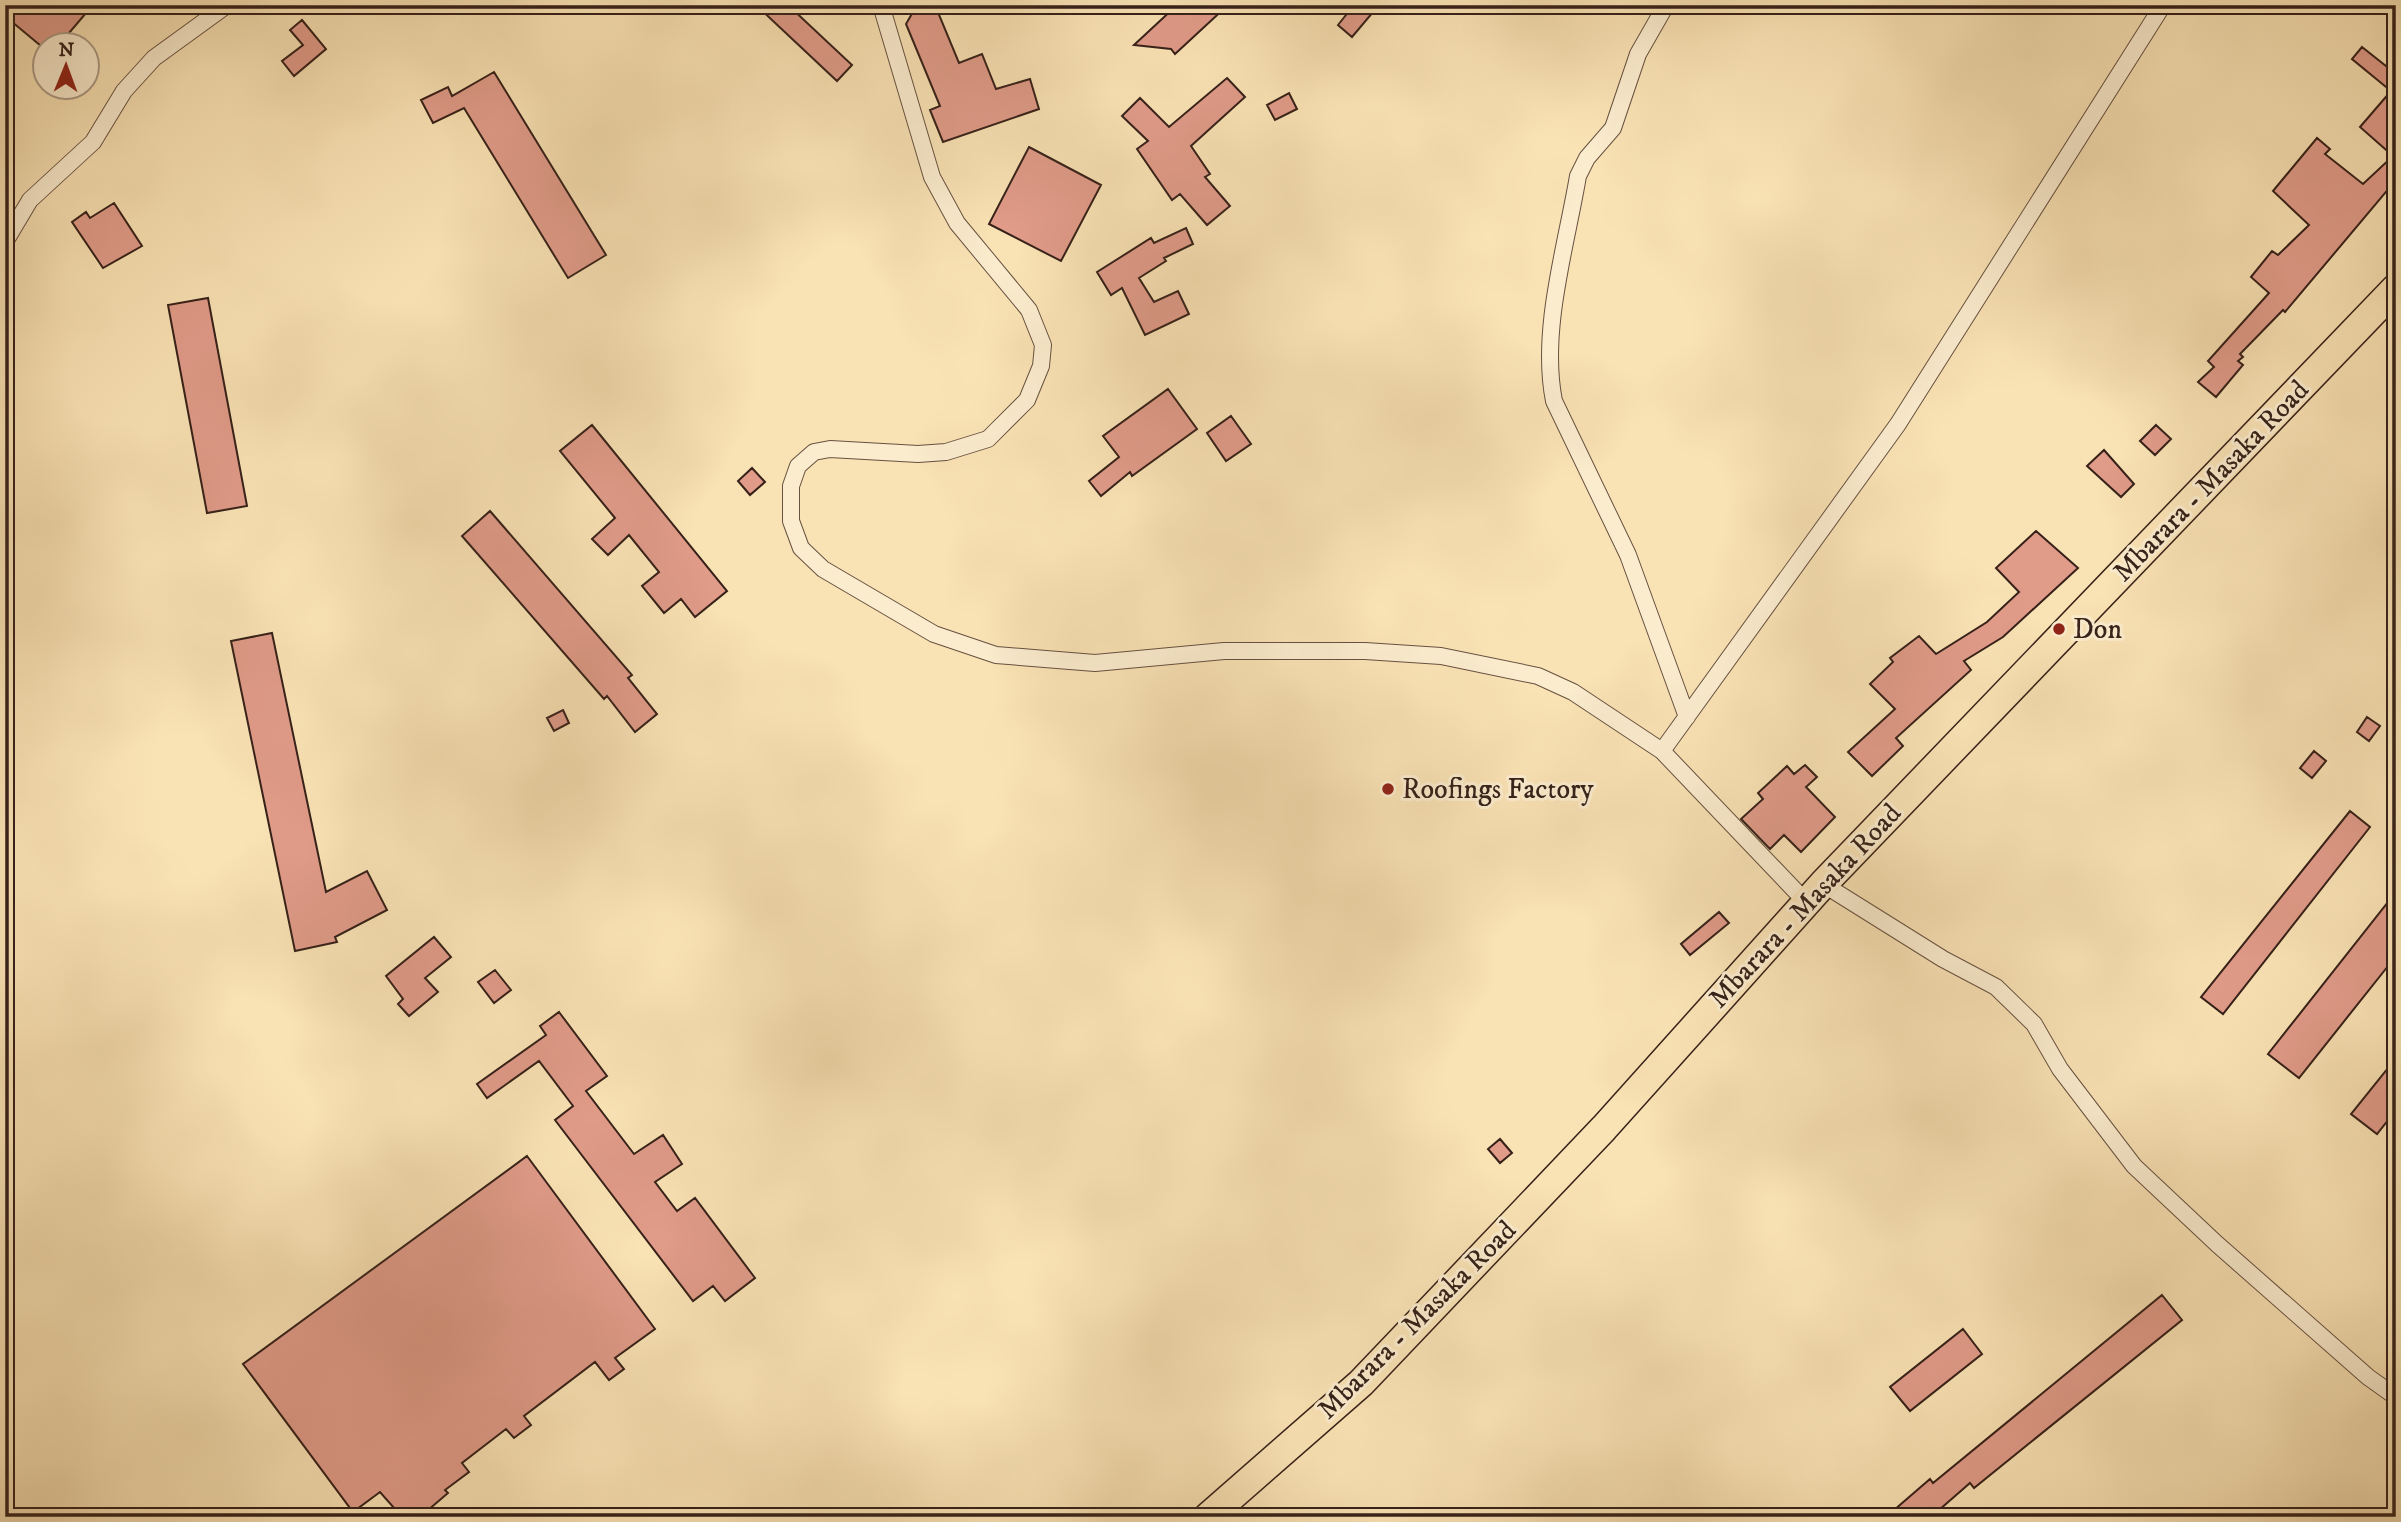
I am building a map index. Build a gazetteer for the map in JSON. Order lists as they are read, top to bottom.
{
  "streets": {
    "highway": ["Mbarara - Masaka Road"]
  },
  "places": ["Don", "Roofings Factory"],
  "north": "top"
}
